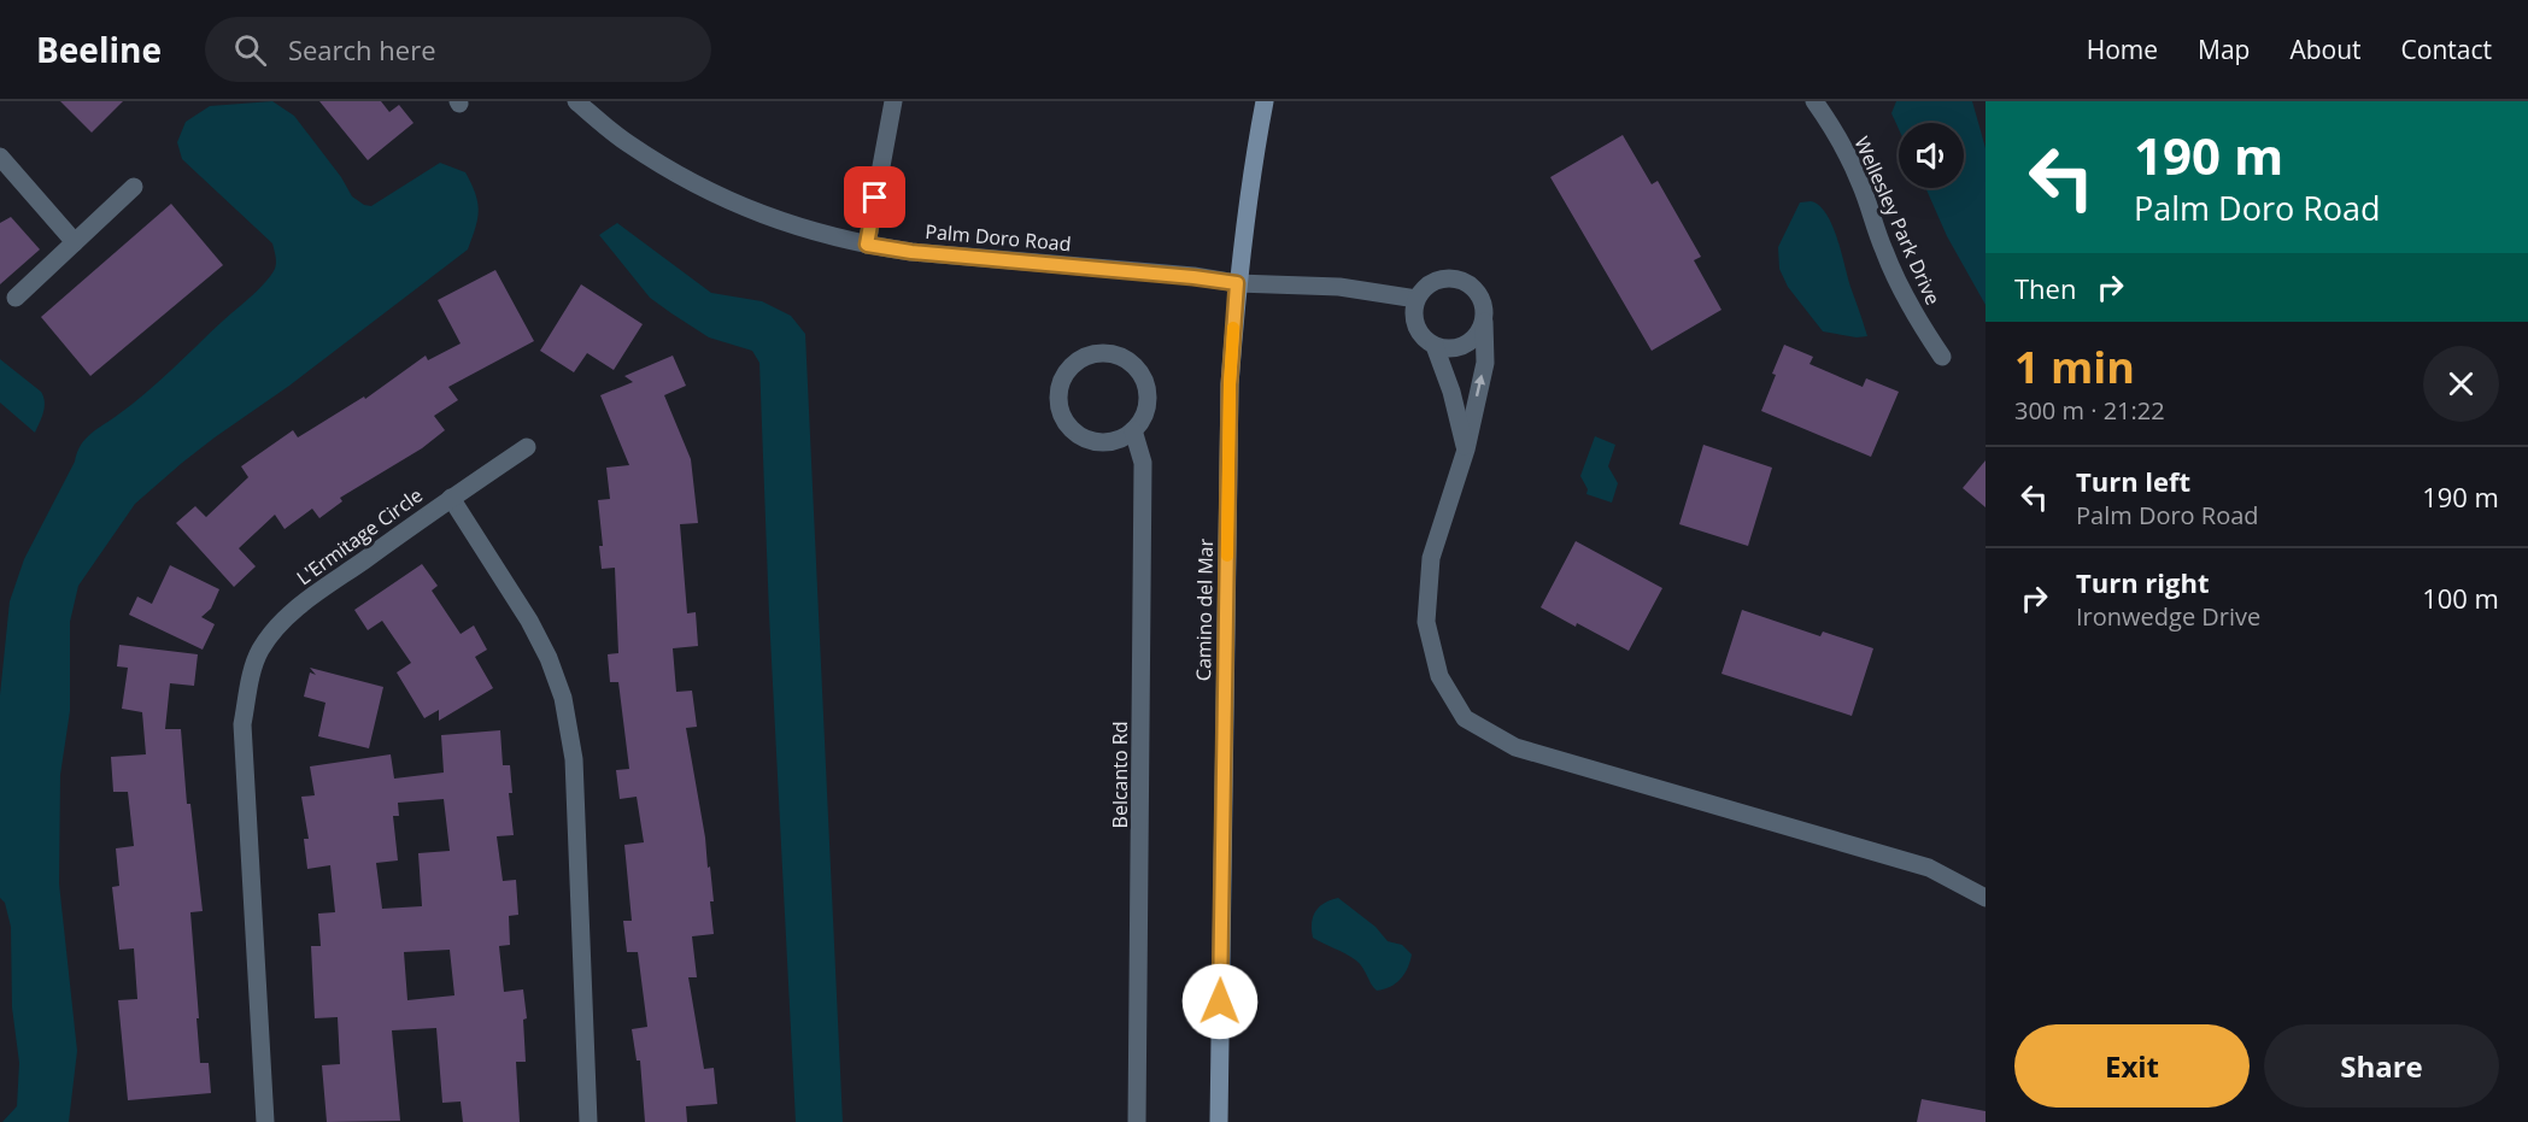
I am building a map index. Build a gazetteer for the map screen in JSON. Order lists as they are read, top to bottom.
{
  "streets": {
    "street": [
      "Wellesley Park Drive",
      "Palm Doro Road",
      "L'Ermitage Circle",
      "Camino del Mar",
      "Belcanto Rd"
    ]
  },
  "crossings": [
    ["Palm Doro Road", "Camino del Mar"]
  ],
  "page": {
    "header": "Beeline",
    "search": "Search here",
    "nav": [
      "Home",
      "Map",
      "About",
      "Contact"
    ],
    "turn": ["190 m", "Palm Doro Road"],
    "then": "Then",
    "heading": ["1 min", "300 m · 21:22"],
    "list": [
      {
        "name": "Turn left",
        "note": "Palm Doro Road",
        "value": "190 m"
      },
      {
        "name": "Turn right",
        "note": "Ironwedge Drive",
        "value": "100 m"
      }
    ],
    "buttons": ["Exit", "Share"]
  }
}
